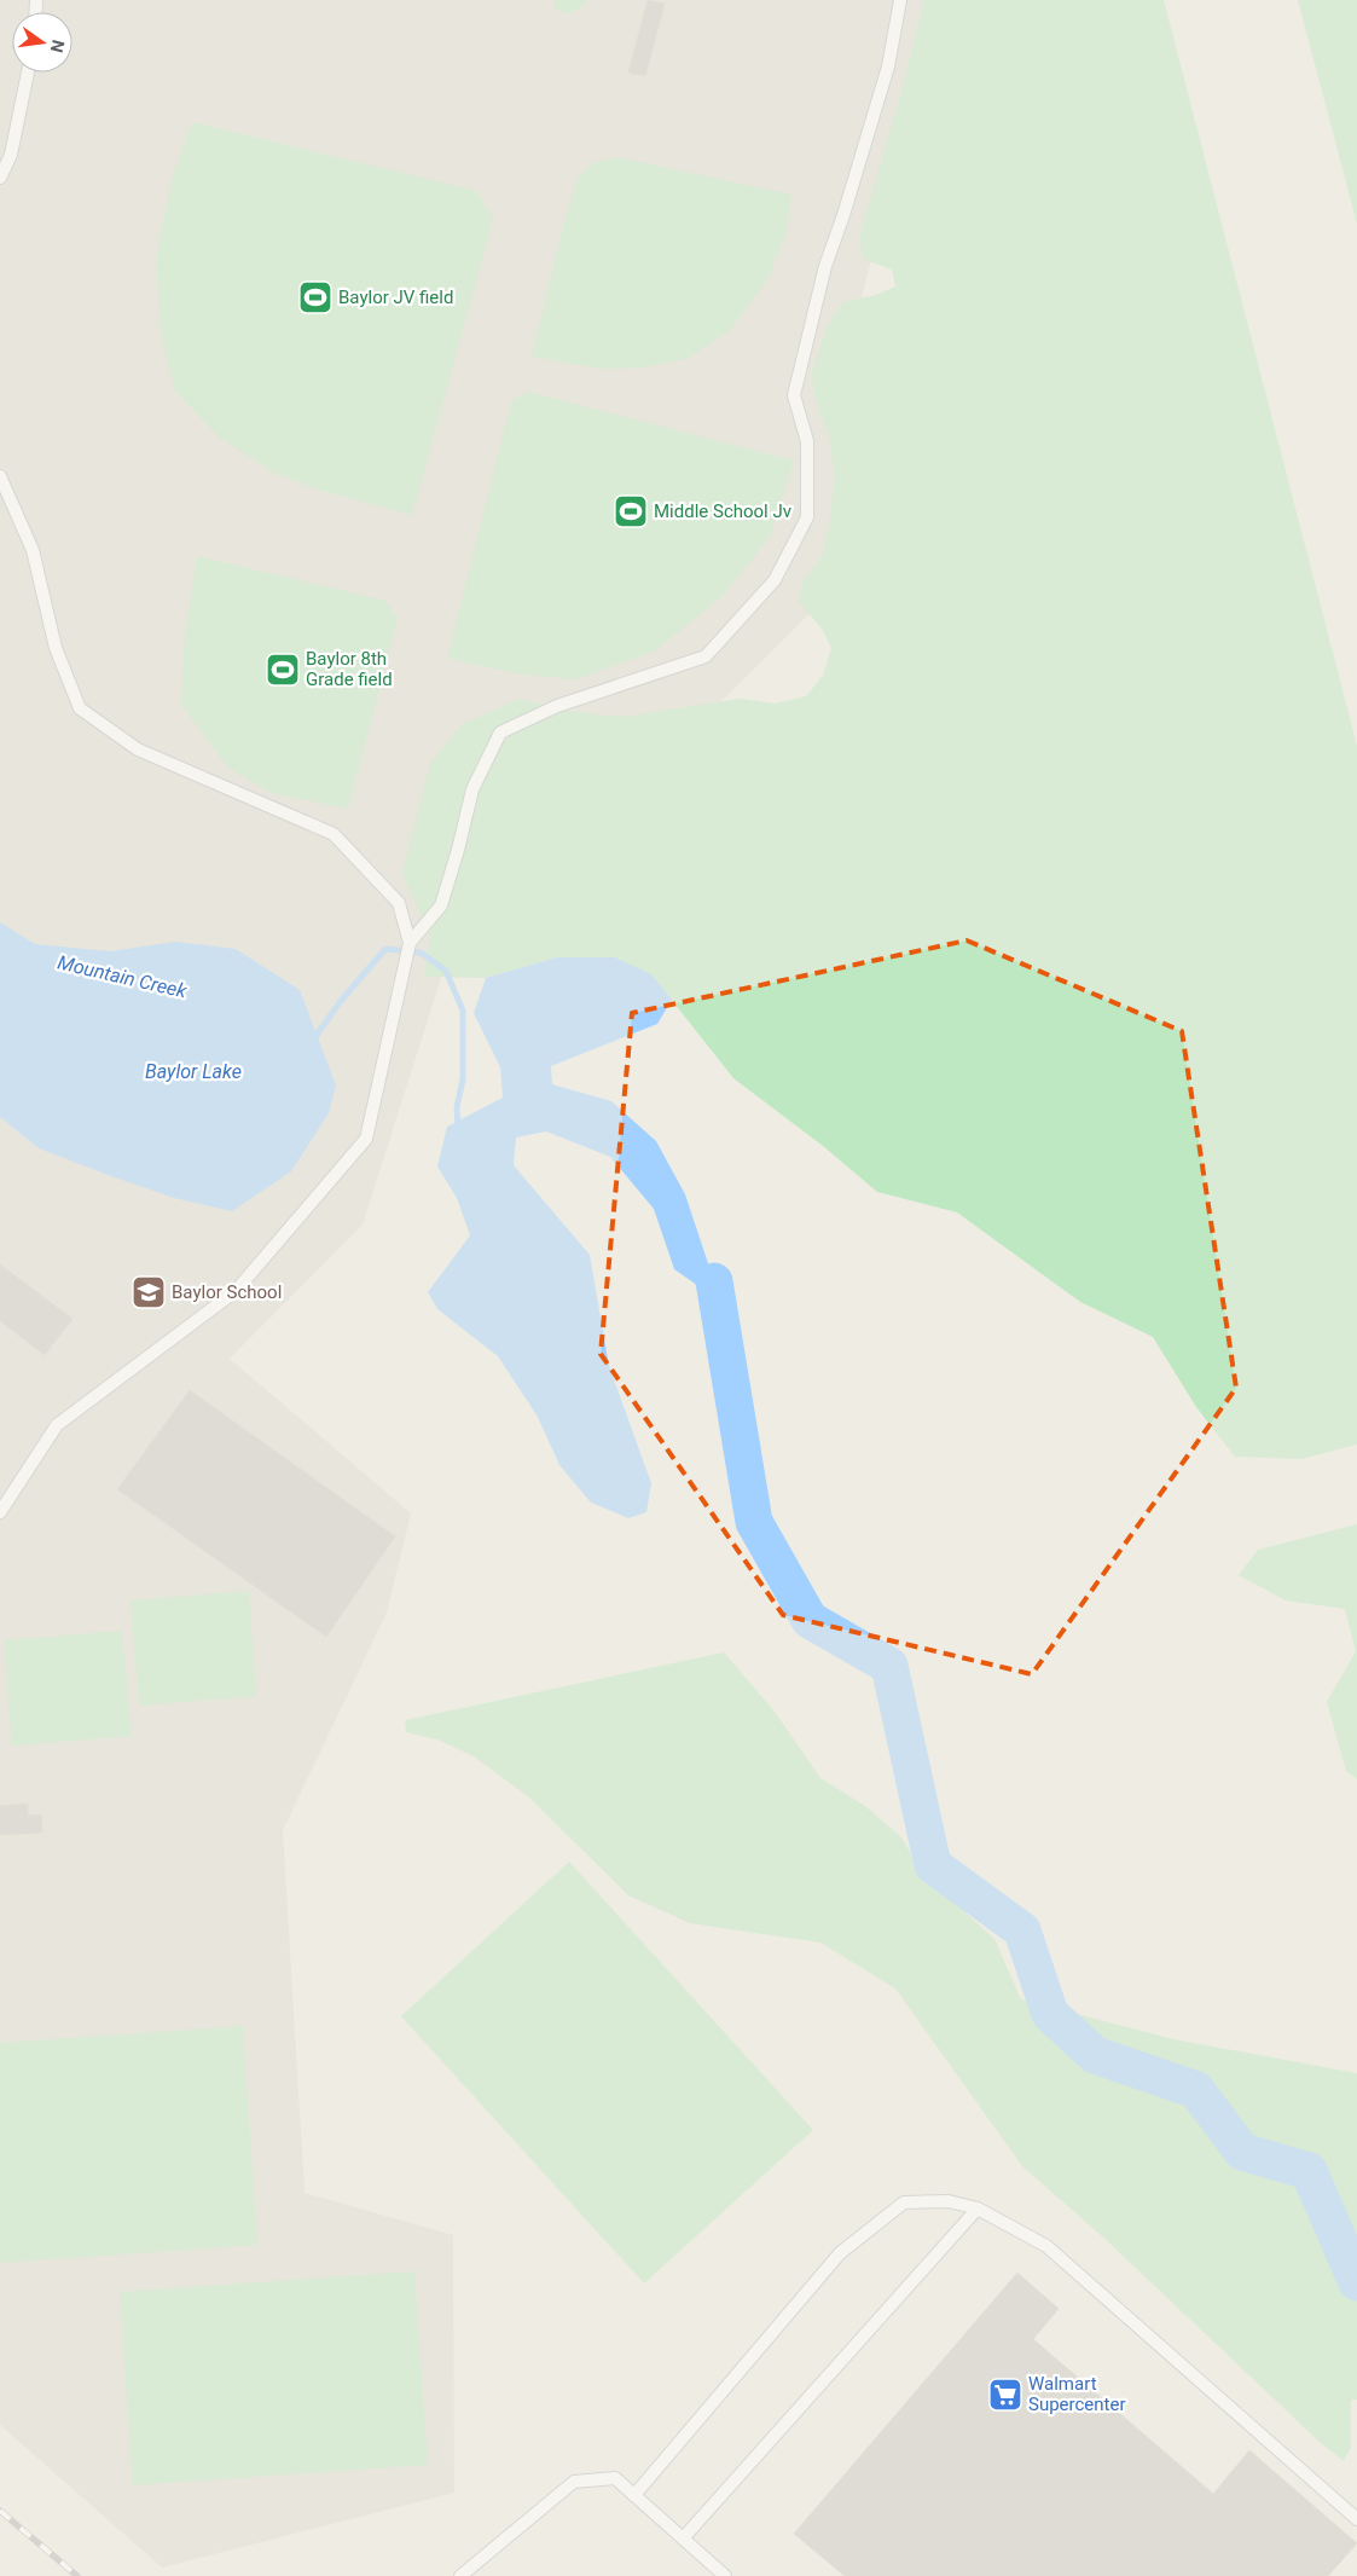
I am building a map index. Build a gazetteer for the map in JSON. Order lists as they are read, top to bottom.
{
  "water": ["Mountain Creek", "Baylor Lake"],
  "places": {
    "sports": ["Baylor JV field", "Middle School Jv", "Baylor 8th Grade field"],
    "school or university": ["Baylor School"],
    "supermarket": ["Walmart Supercenter"]
  },
  "north": "right"
}
